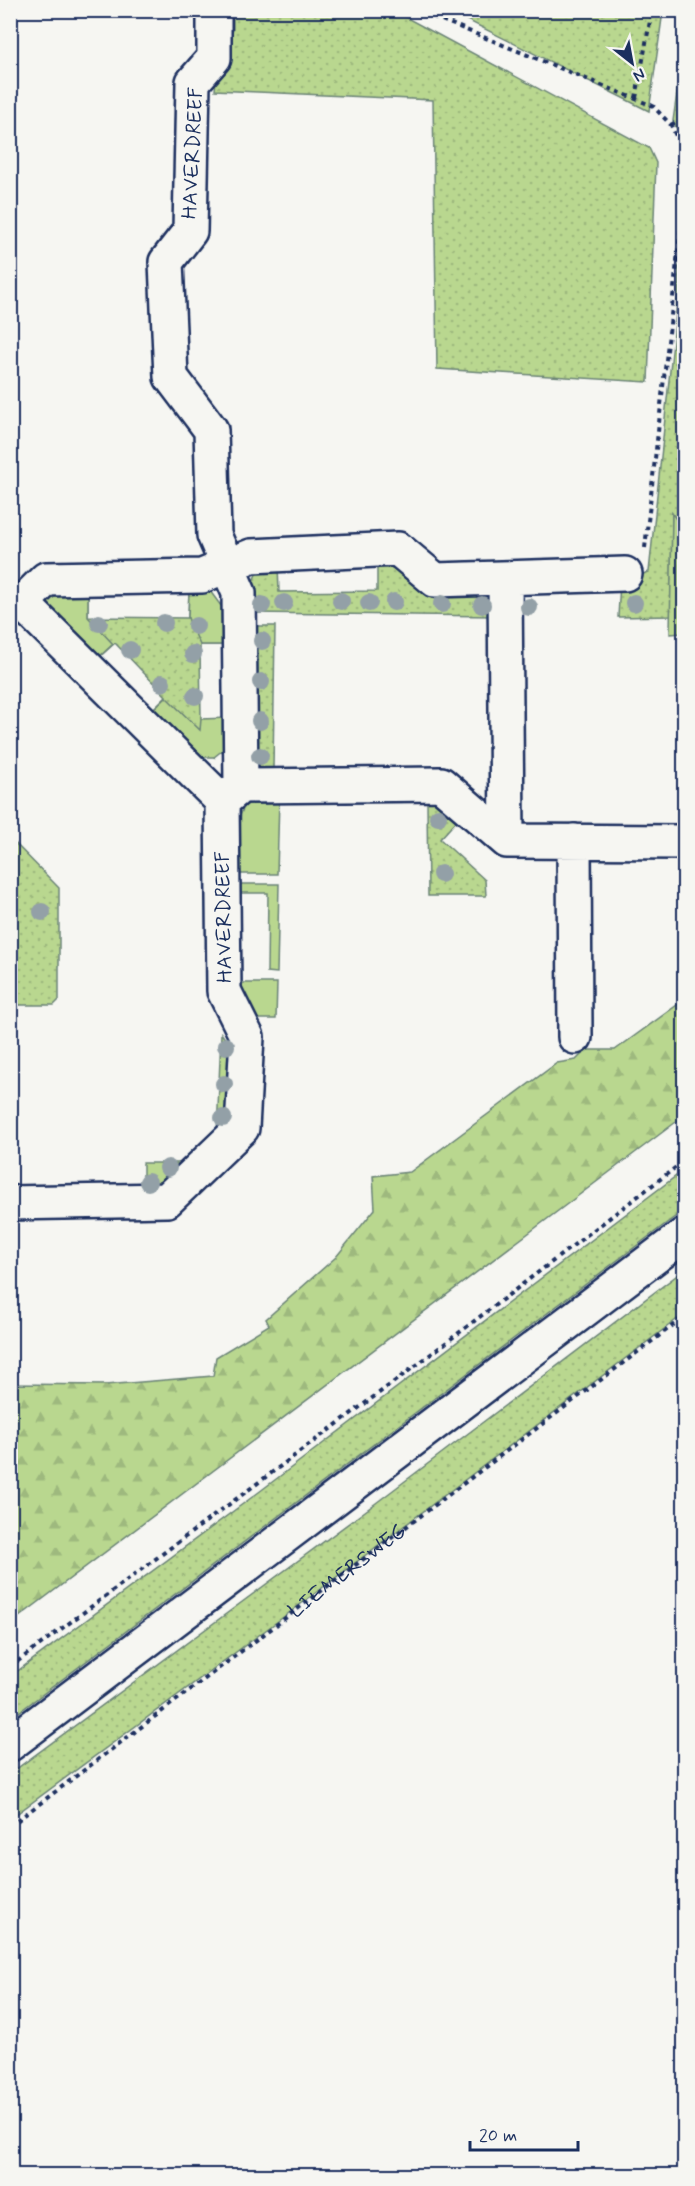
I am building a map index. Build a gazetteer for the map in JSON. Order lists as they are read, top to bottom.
{
  "streets": {
    "street": ["HAVERDREEF"],
    "path": ["LIEMERSWEG"]
  },
  "scale_bar": "20 m",
  "north": "bottom right"
}
